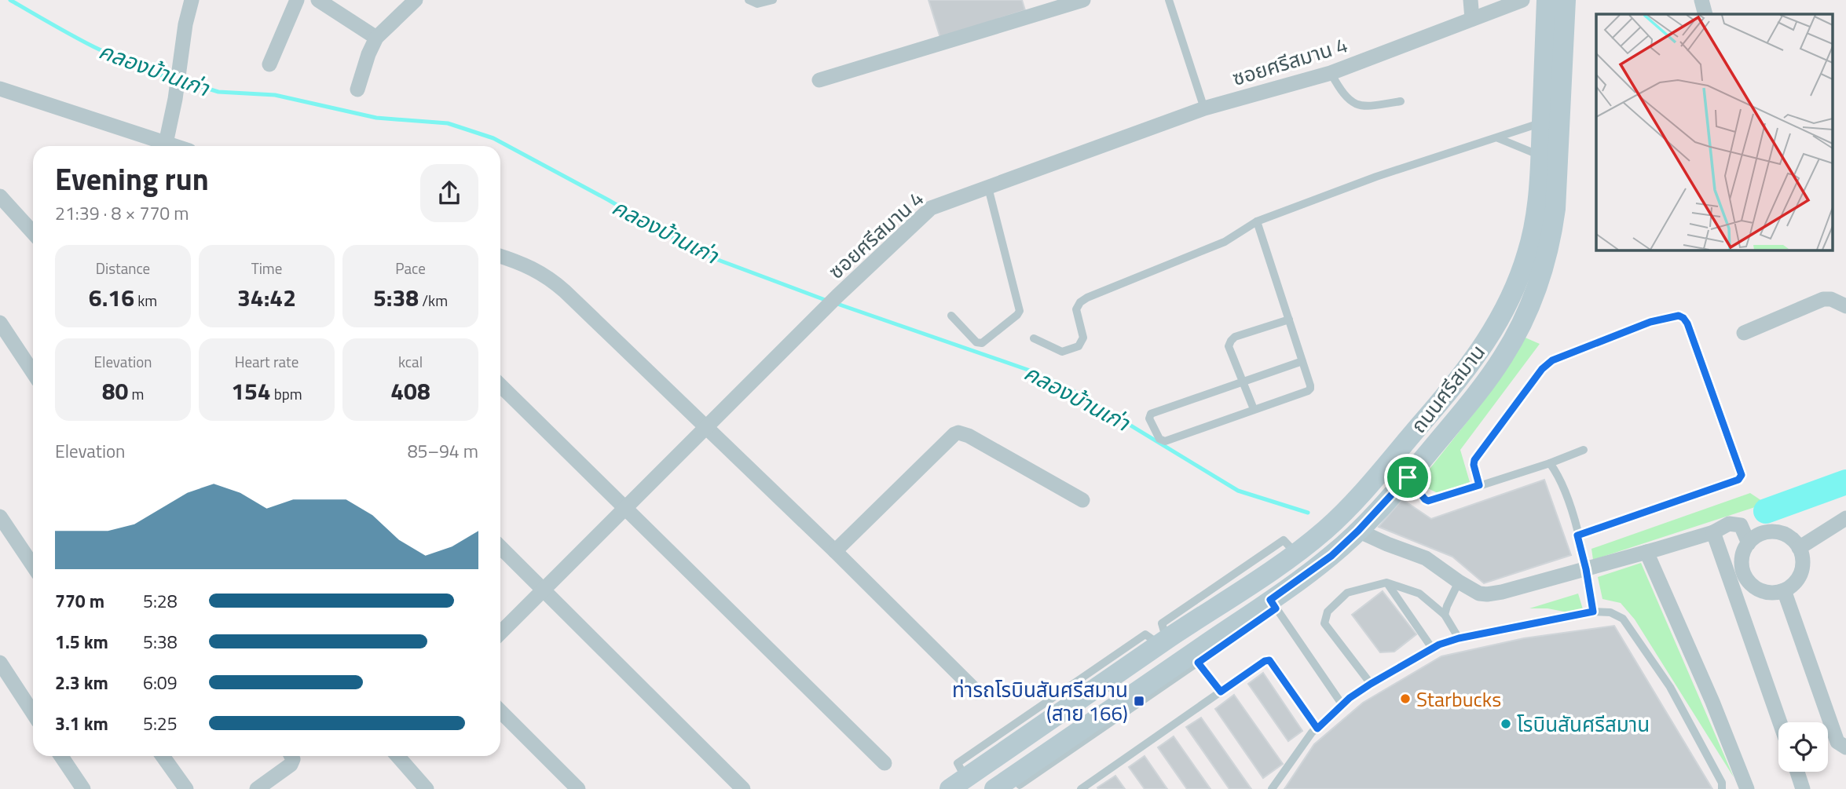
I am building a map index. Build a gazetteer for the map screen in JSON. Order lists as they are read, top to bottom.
{
  "streets": {
    "main road": ["ถนนศรีสมาน"],
    "street": ["ซอยศรีสมาน 4"]
  },
  "water": ["คลองบ้านเก่า"],
  "places": {
    "other": ["Starbucks", "โรบินสันศรีสมาน"],
    "transit": ["ท่ารถโรบินสันศรีสมาน (สาย 166)"]
  },
  "page": {
    "heading": ["Evening run", "21:39 · 8 × 770 m"],
    "stats": [
      ["Distance", "6.16 km"],
      ["Time", "34:42"],
      ["Pace", "5:38 /km"],
      ["Elevation", "80 m"],
      ["Heart rate", "154 bpm"],
      ["kcal", "408"]
    ],
    "chart": ["Elevation", "85–94 m"],
    "list": [
      {
        "name": "770 m",
        "note": "5:28"
      },
      {
        "name": "1.5 km",
        "note": "5:38"
      },
      {
        "name": "2.3 km",
        "note": "6:09"
      },
      {
        "name": "3.1 km",
        "note": "5:25"
      }
    ]
  }
}
